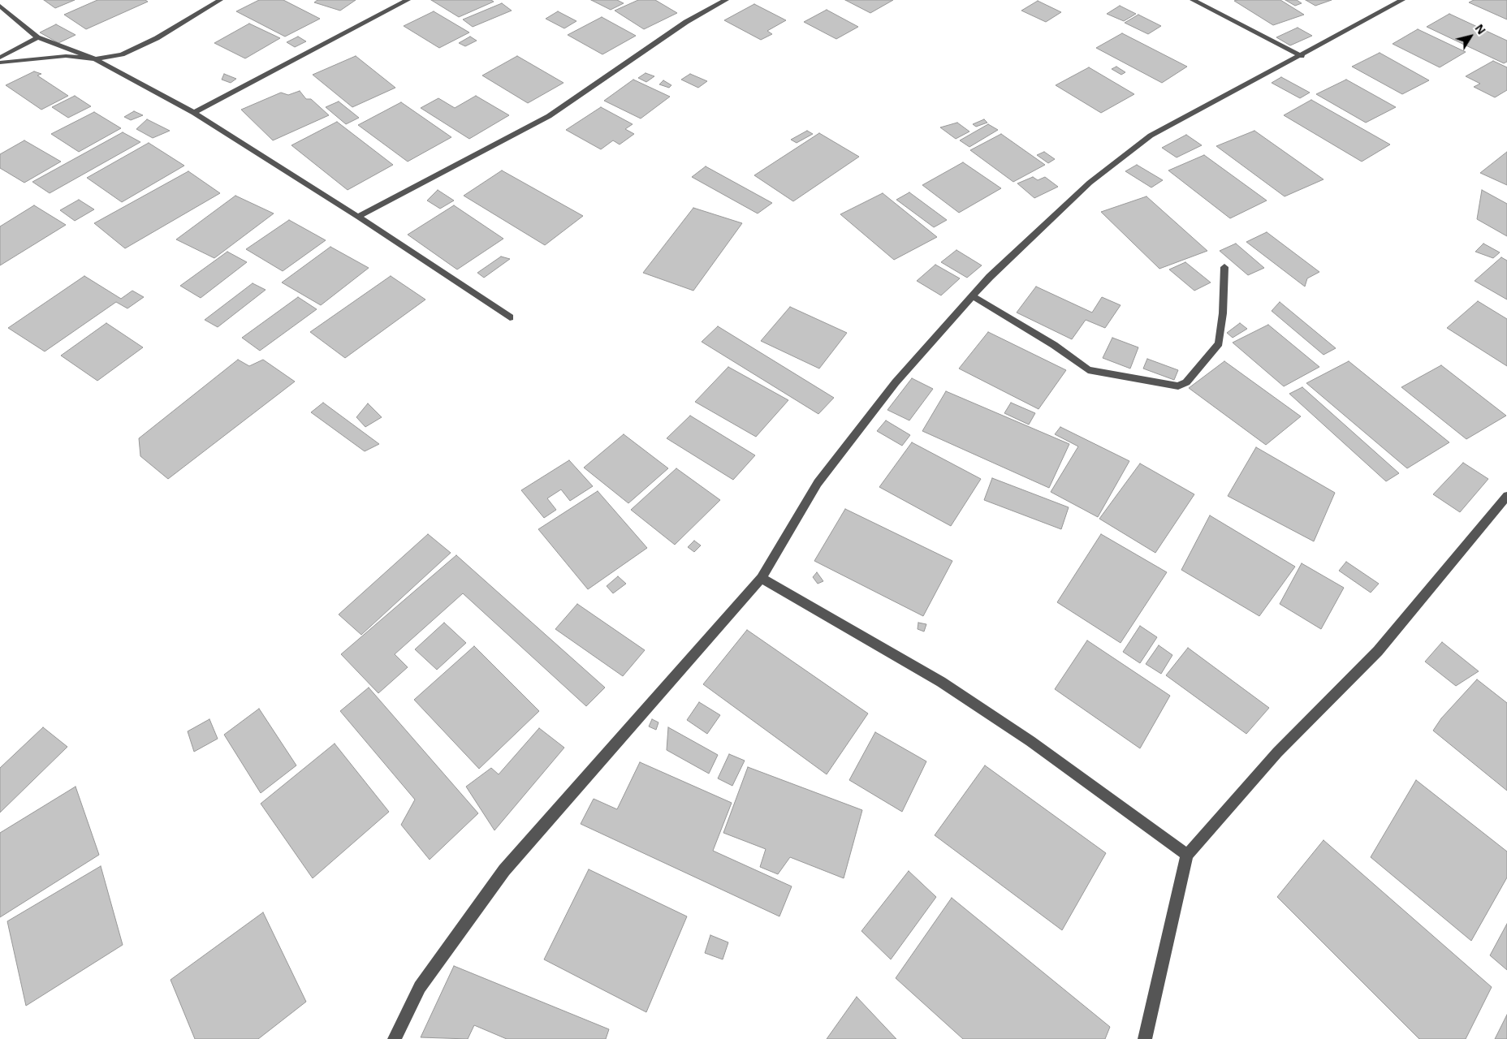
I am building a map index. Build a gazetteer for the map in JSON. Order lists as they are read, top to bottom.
{
  "north": "top right"
}
